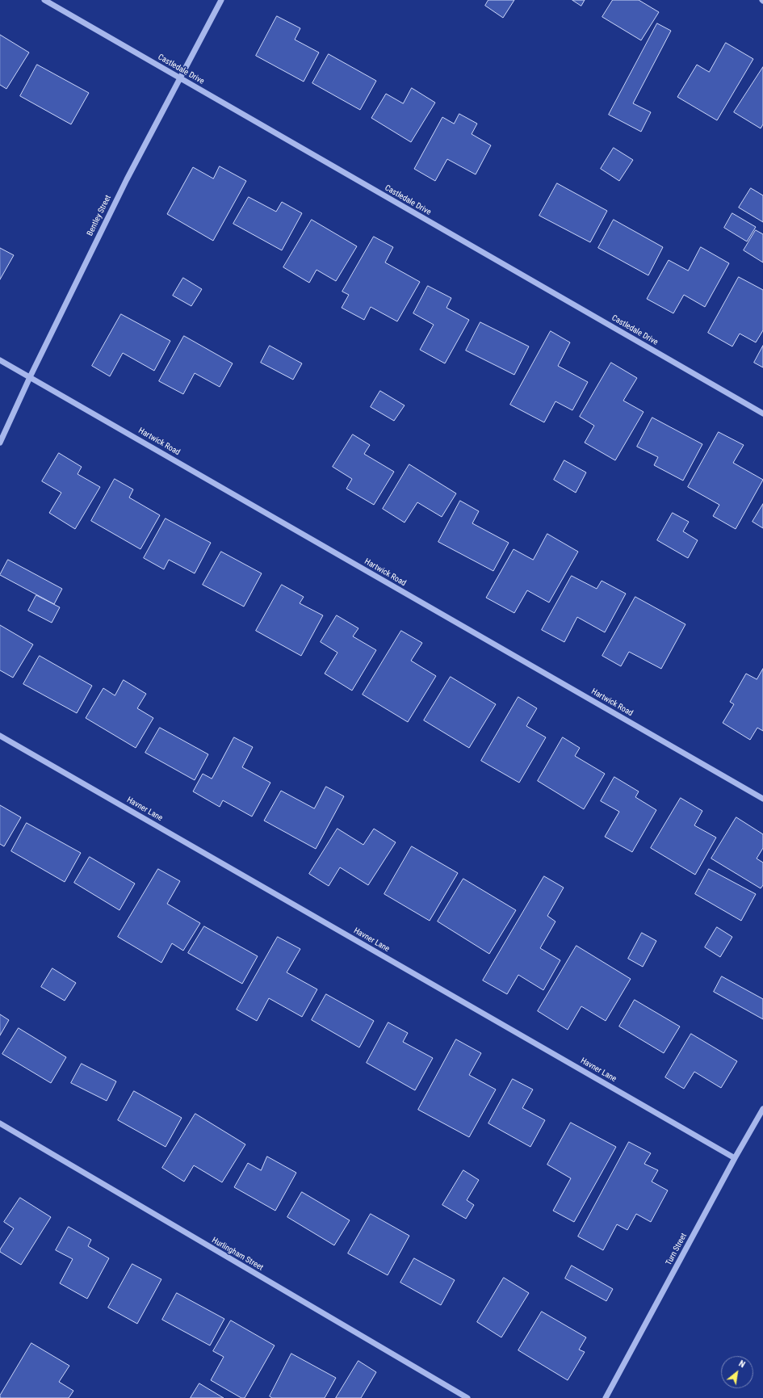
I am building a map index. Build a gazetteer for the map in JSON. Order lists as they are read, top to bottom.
{
  "streets": {
    "street": [
      "Castledale Drive",
      "Bentley Street",
      "Hartwick Road",
      "Havner Lane",
      "Turn Street",
      "Hurlingham Street"
    ]
  },
  "crossings": [
    ["Castledale Drive", "Bentley Street"],
    ["Bentley Street", "Hartwick Road"],
    ["Havner Lane", "Turn Street"]
  ],
  "north": "top right"
}
